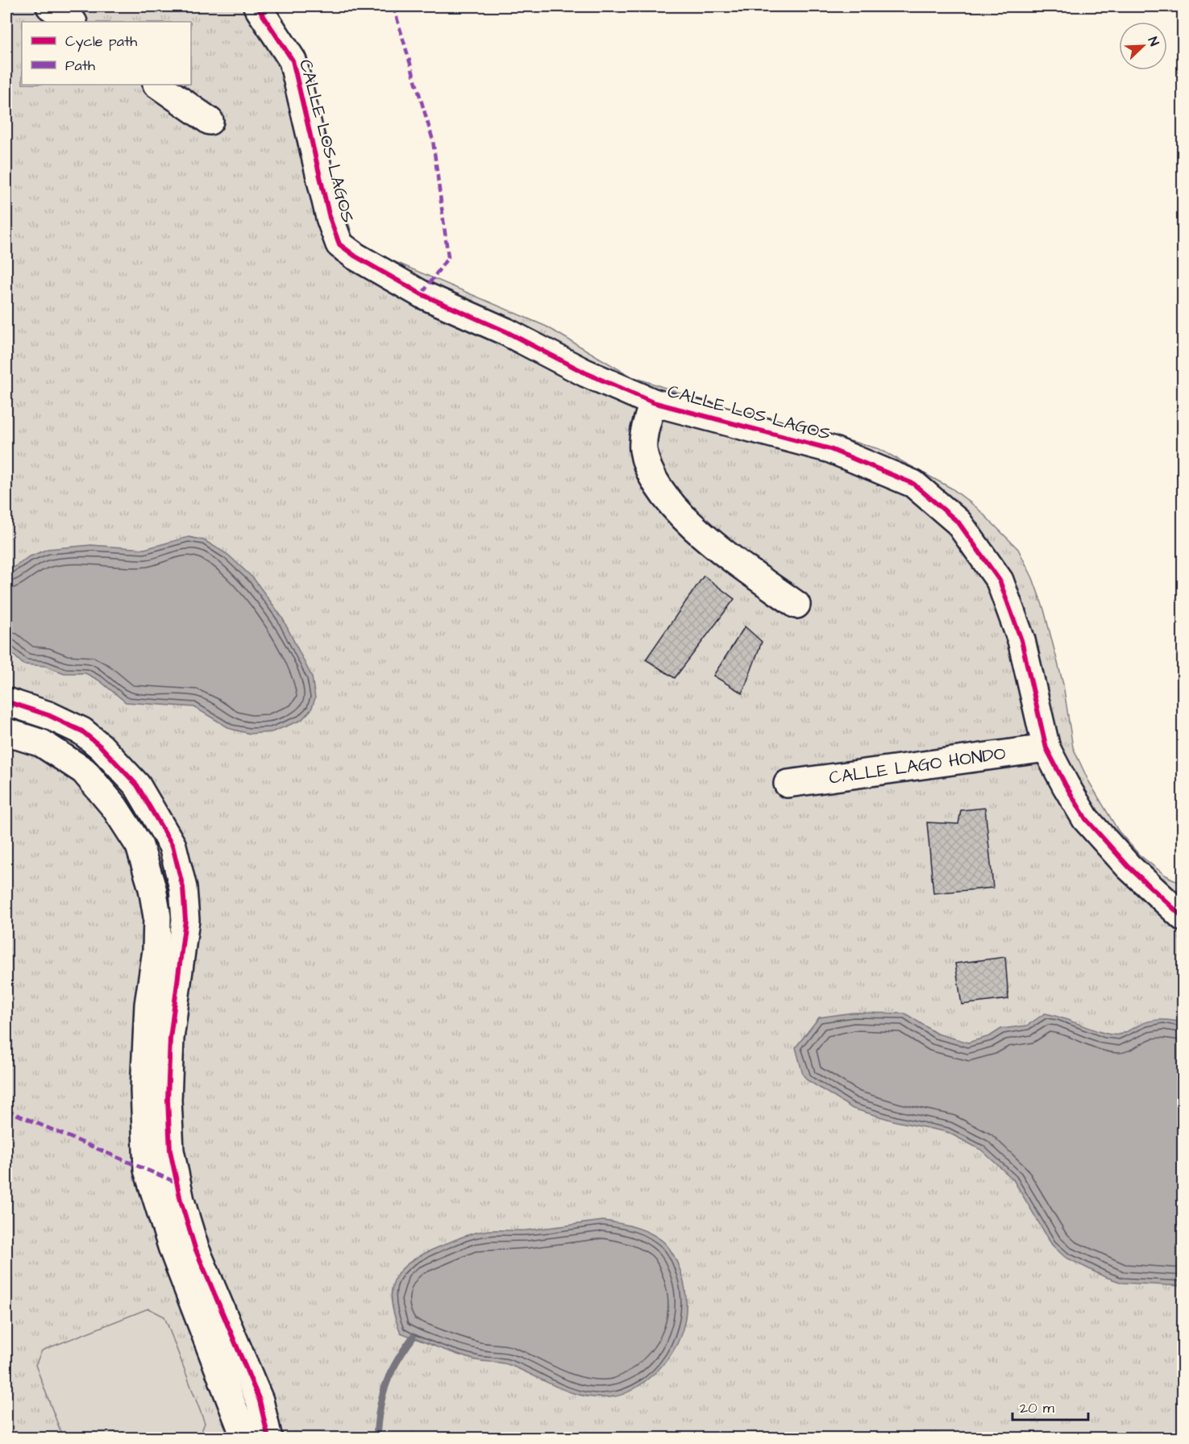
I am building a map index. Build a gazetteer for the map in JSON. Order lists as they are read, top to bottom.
{
  "streets": {
    "street": ["CALLE LOS LAGOS", "CALLE LAGO HONDO"]
  },
  "crossings": [
    ["CALLE LOS LAGOS", "CALLE LAGO HONDO"]
  ],
  "legend": ["Cycle path", "Path"],
  "scale_bar": "20 m",
  "north": "top right"
}
